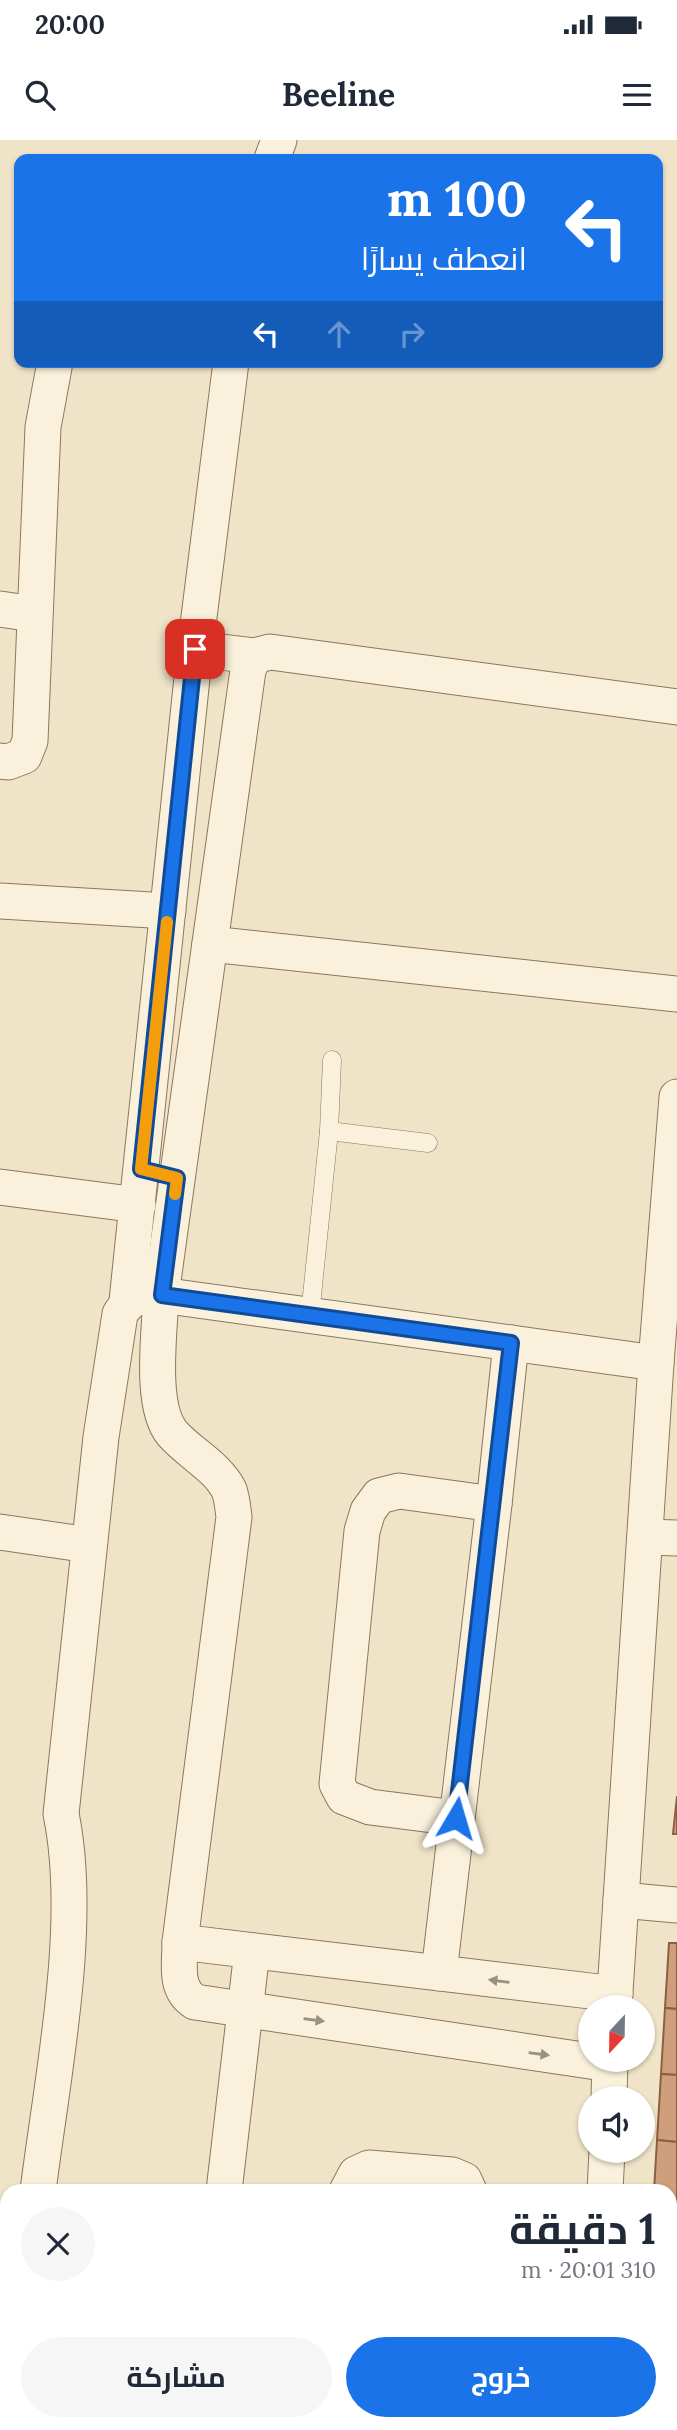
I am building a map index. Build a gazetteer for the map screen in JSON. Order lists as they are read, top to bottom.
{
  "north": "bottom",
  "page": {
    "status": "20:00",
    "header": "Beeline",
    "turn": ["100 m", "انعطف يسارًا"],
    "heading": ["1 دقيقة", "310 m · 20:01"],
    "buttons": ["خروج", "مشاركة"]
  }
}
